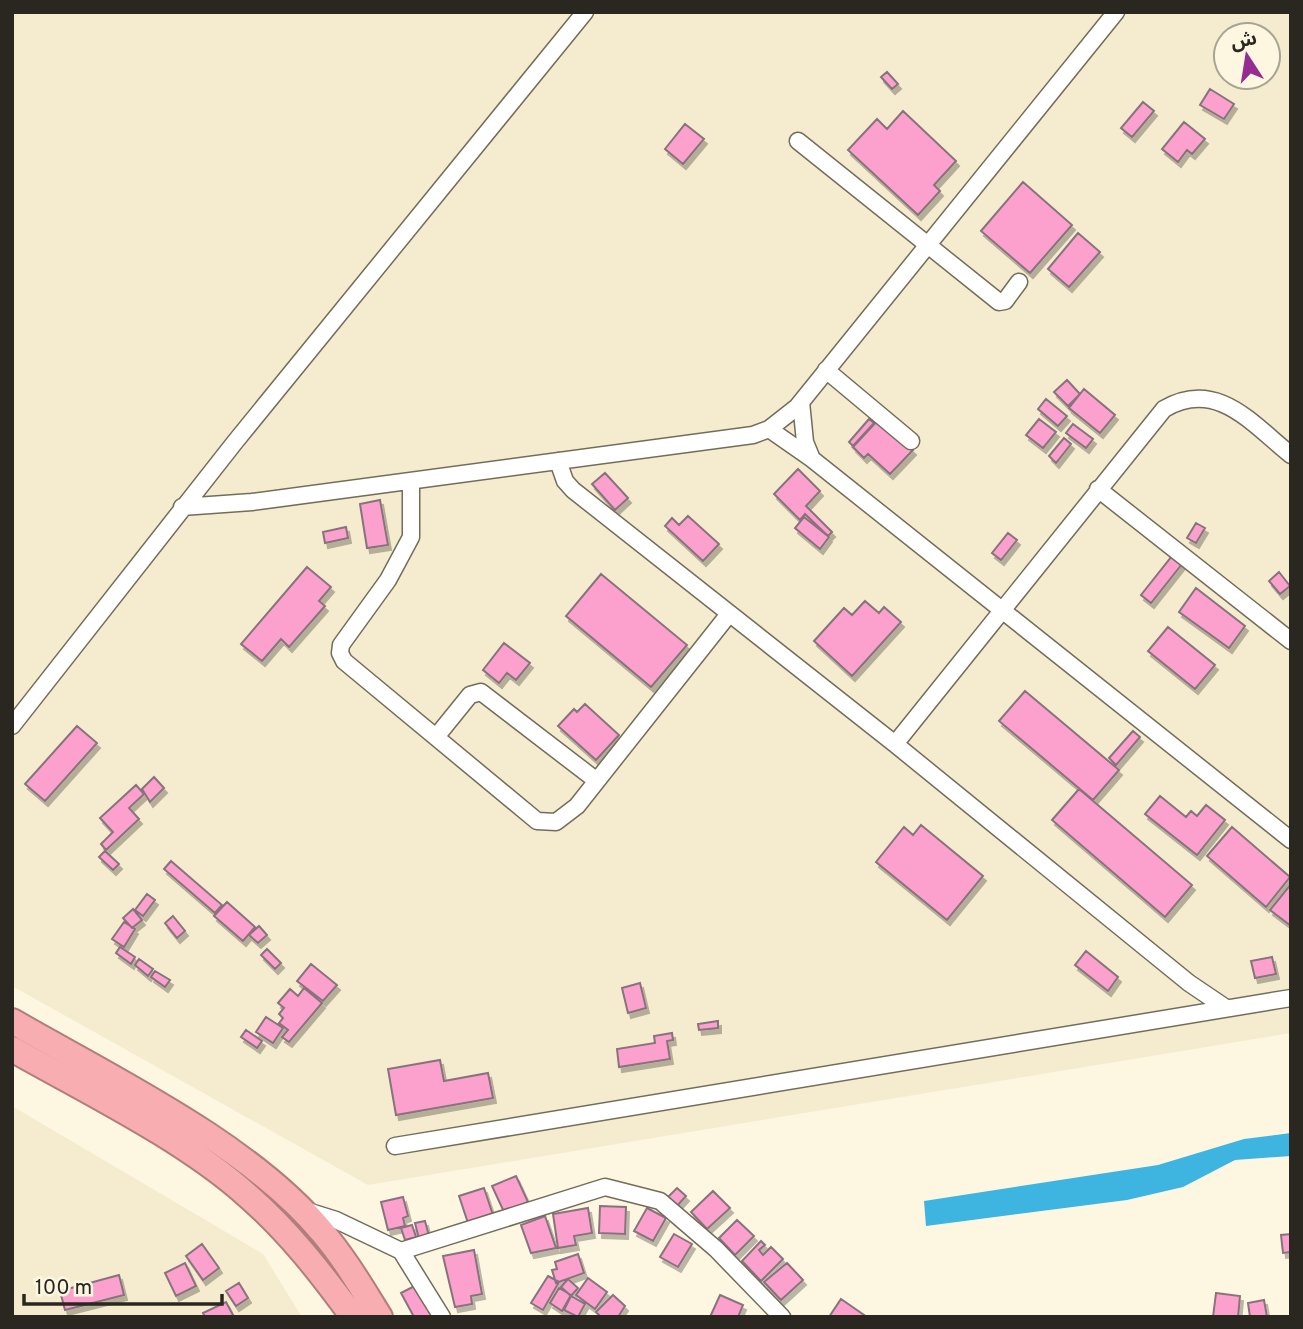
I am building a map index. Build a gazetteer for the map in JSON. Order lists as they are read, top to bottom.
{
  "scale_bar": "100 m",
  "north": "top"
}
